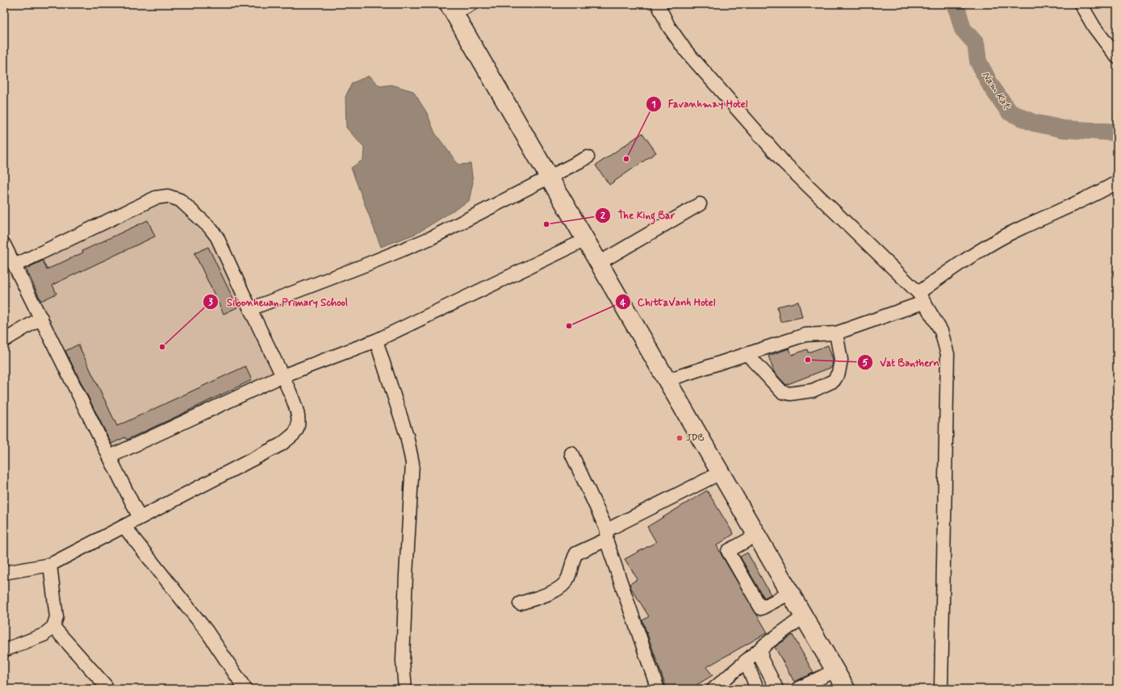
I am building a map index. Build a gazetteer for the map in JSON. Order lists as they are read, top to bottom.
{
  "water": ["Nam Kat"],
  "places": [
    "Favanhmay Hotel",
    "The King Bar",
    "ChittaVanh Hotel",
    "Sibonheuan Primary School",
    "Vat Banthern",
    "JDB"
  ]
}
